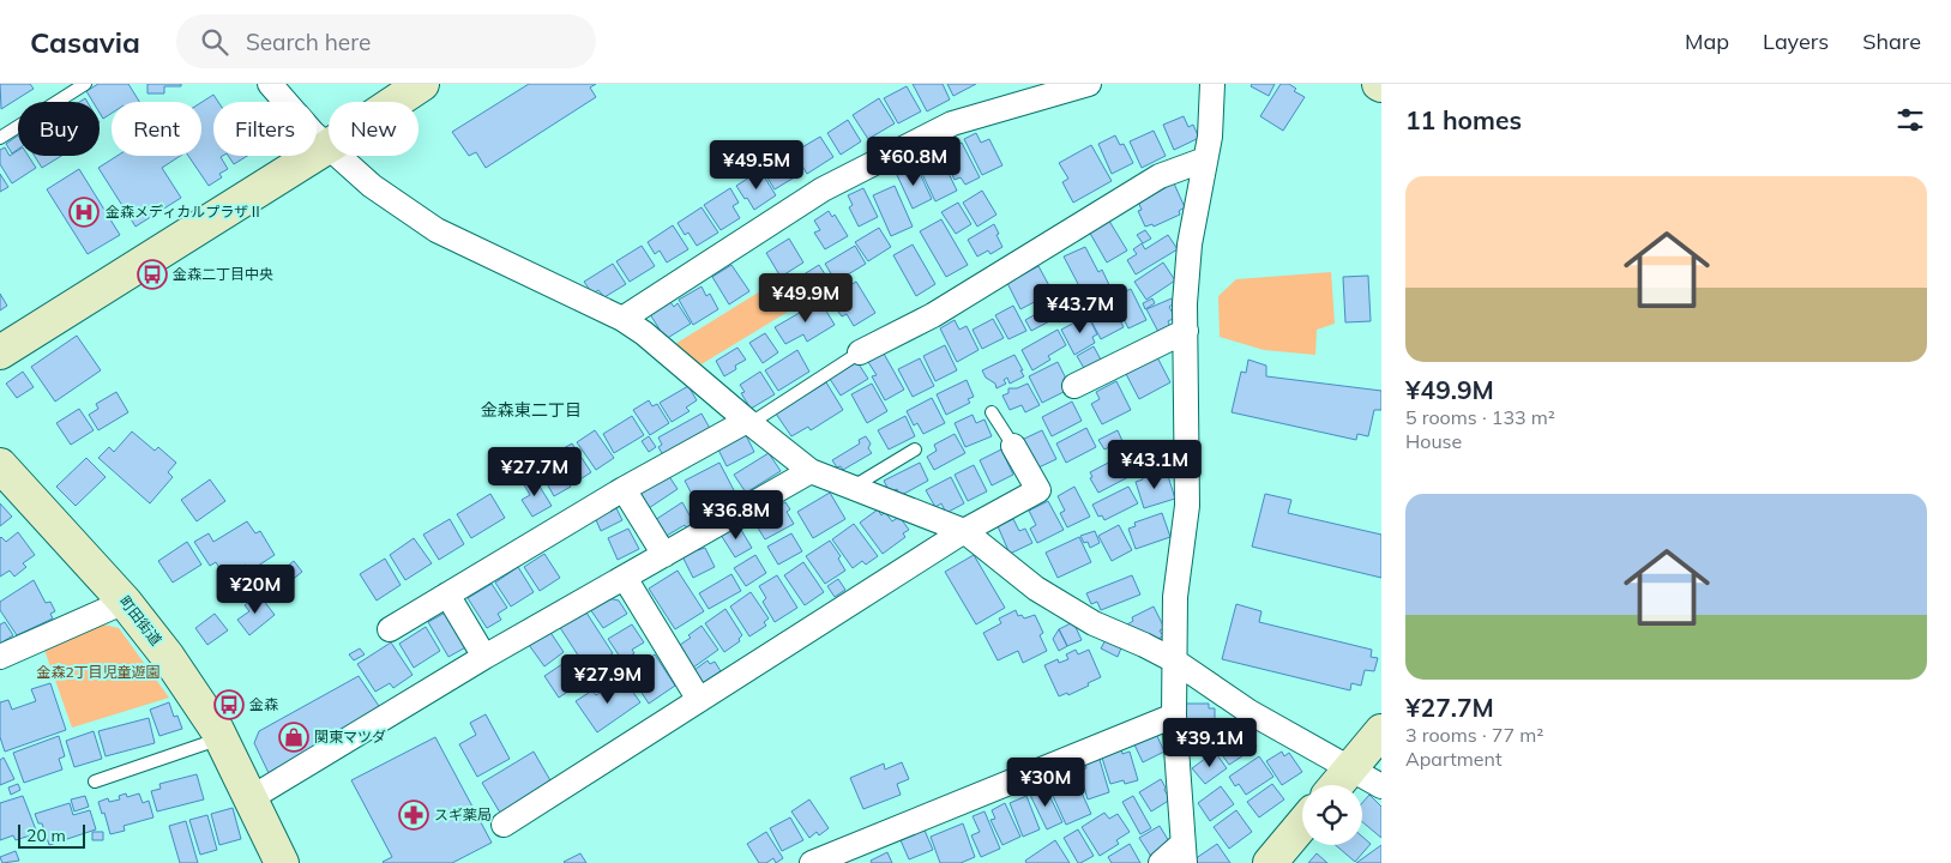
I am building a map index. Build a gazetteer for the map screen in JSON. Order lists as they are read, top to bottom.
{
  "streets": {
    "street": ["町田街道"]
  },
  "districts": ["金森東二丁目"],
  "parks": ["金森2丁目児童遊園"],
  "places": {
    "hospital": ["金森メディカルプラザⅡ"],
    "bus stop": ["金森二丁目中央", "金森"],
    "shop": ["関東マツダ"],
    "pharmacy": ["スギ薬局"]
  },
  "scale_bar": "20 m",
  "page": {
    "header": "Casavia",
    "search": "Search here",
    "nav": ["Map", "Layers", "Share"],
    "heading": "11 homes",
    "chip": [
      "Buy",
      "Rent",
      "Filters",
      "New"
    ],
    "price": [
      "¥60.8M",
      "¥49.5M",
      "¥49.9M",
      "¥43.7M",
      "¥43.1M",
      "¥27.7M",
      "¥36.8M",
      "¥20M",
      "¥27.9M",
      "¥39.1M",
      "¥30M"
    ],
    "list": [
      {
        "name": "¥49.9M",
        "note": "5 rooms · 133 m² · House"
      },
      {
        "name": "¥27.7M",
        "note": "3 rooms · 77 m² · Apartment"
      }
    ],
    "scale": "20 m"
  }
}
